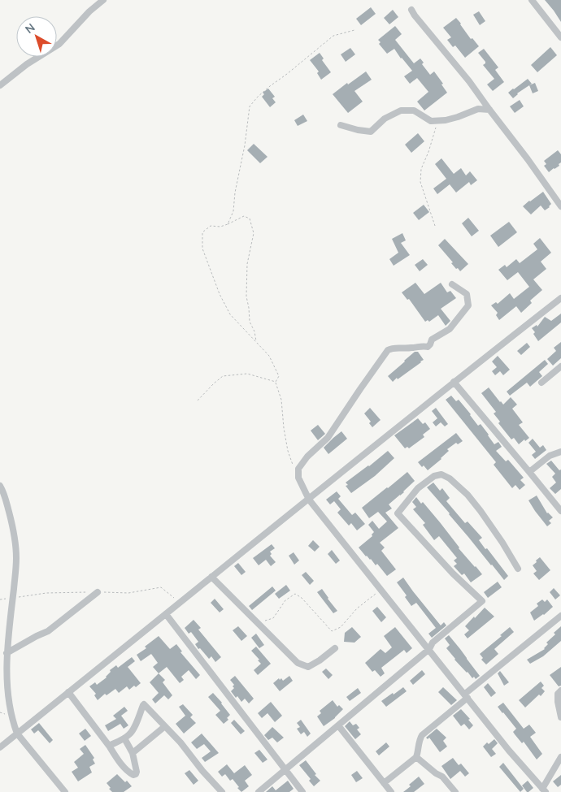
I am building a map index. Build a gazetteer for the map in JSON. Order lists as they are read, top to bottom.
{
  "north": "top left"
}
